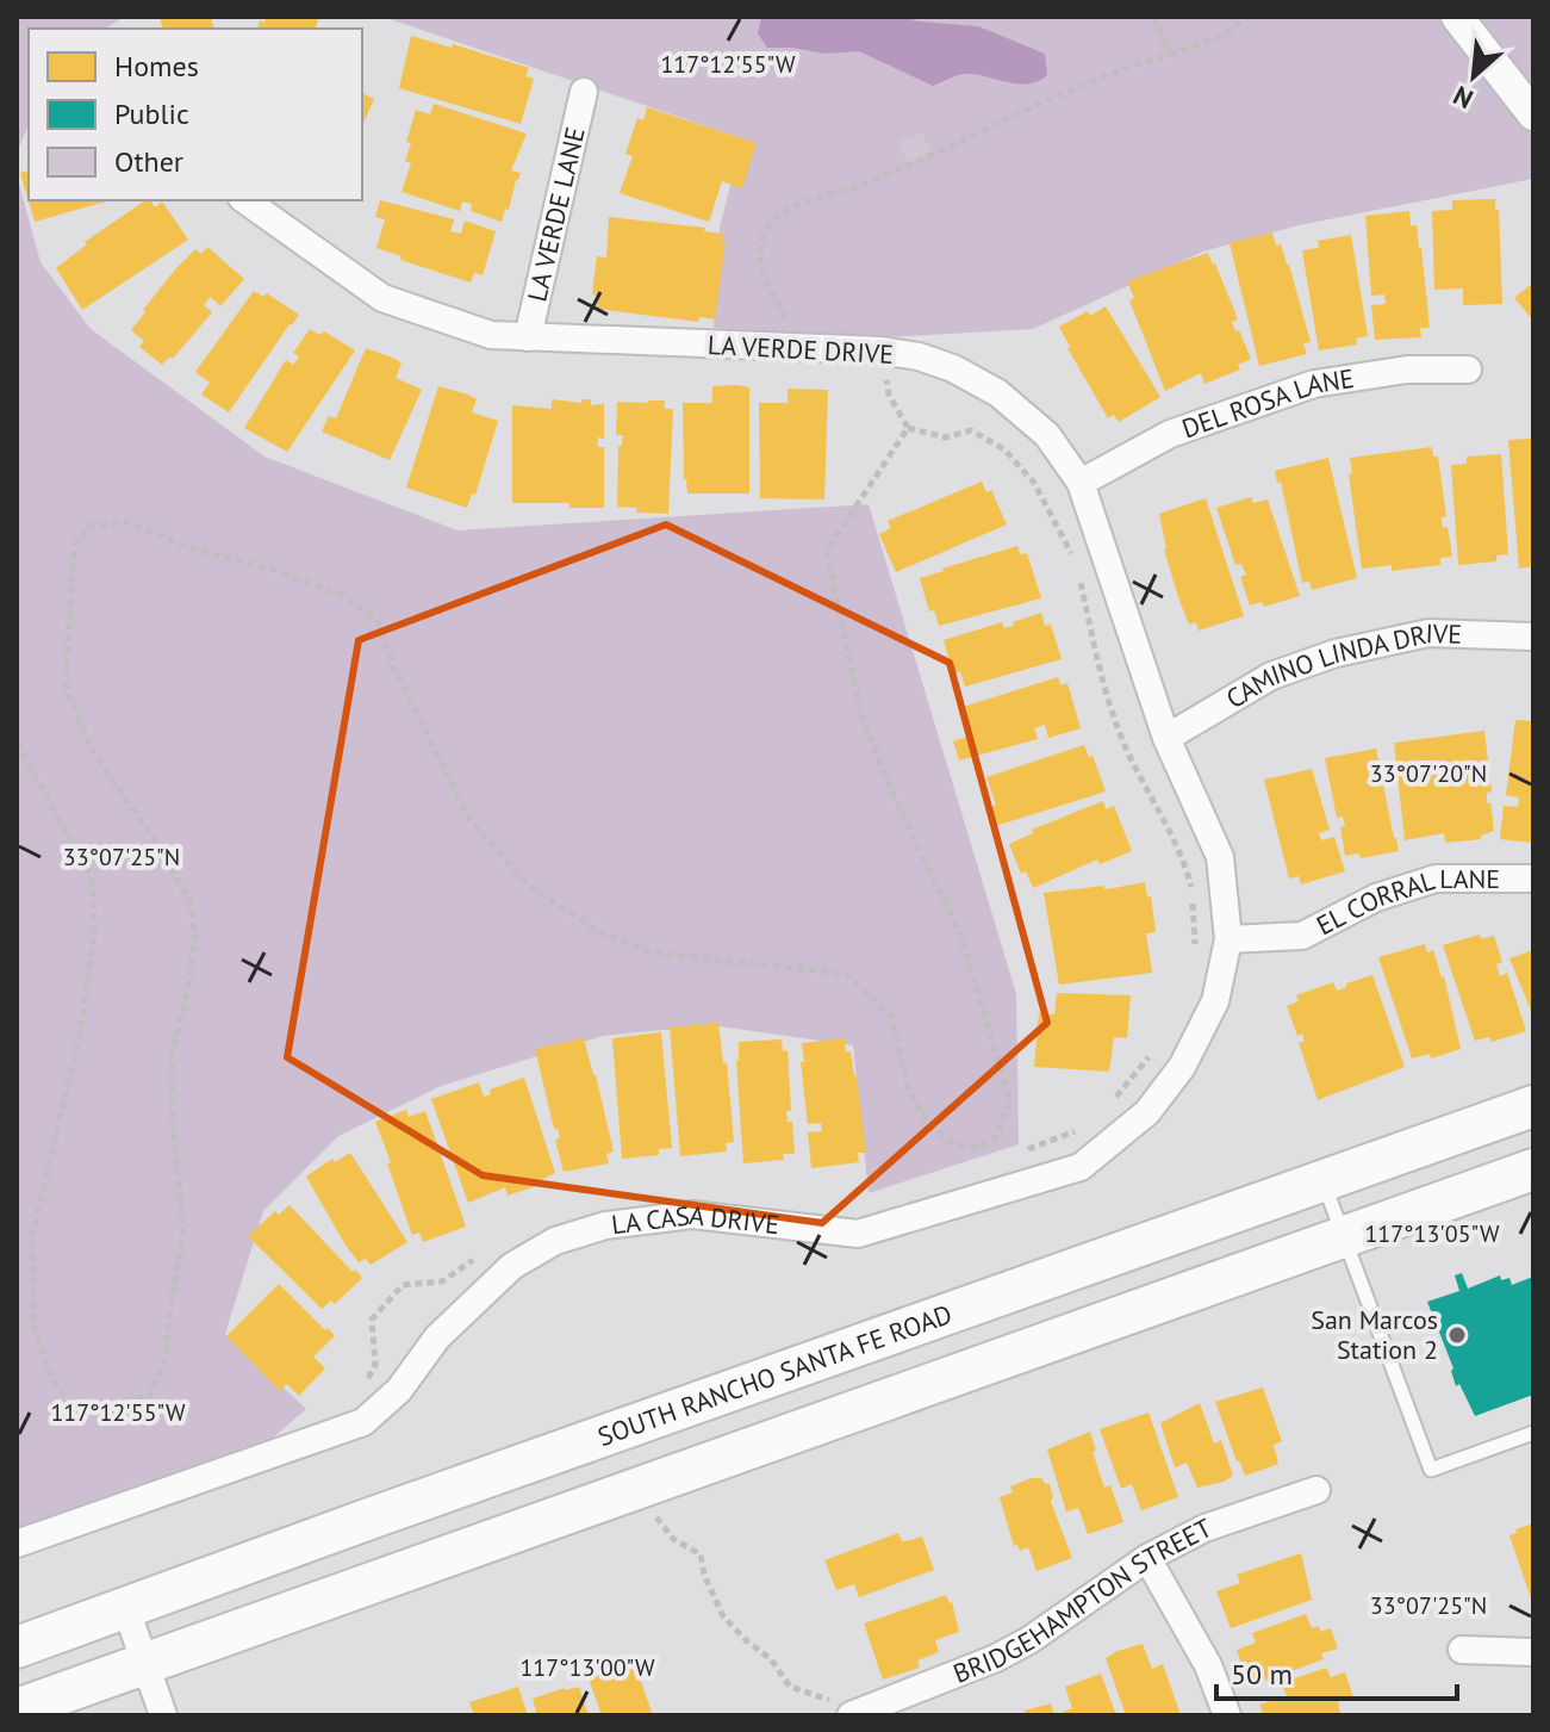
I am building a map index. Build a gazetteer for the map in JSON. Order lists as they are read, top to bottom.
{
  "streets": {
    "main road": ["SOUTH RANCHO SANTA FE ROAD"],
    "street": [
      "LA VERDE LANE",
      "LA VERDE DRIVE",
      "DEL ROSA LANE",
      "CAMINO LINDA DRIVE",
      "EL CORRAL LANE",
      "LA CASA DRIVE",
      "BRIDGEHAMPTON STREET"
    ]
  },
  "crossings": [
    ["LA VERDE LANE", "LA VERDE DRIVE"],
    ["LA VERDE DRIVE", "DEL ROSA LANE"],
    ["LA VERDE DRIVE", "CAMINO LINDA DRIVE"],
    ["LA VERDE DRIVE", "LA CASA DRIVE"],
    ["CAMINO LINDA DRIVE", "LA CASA DRIVE"],
    ["EL CORRAL LANE", "LA CASA DRIVE"]
  ],
  "places": ["San Marcos Station 2"],
  "legend": ["Homes", "Public", "Other"],
  "scale_bar": "50 m",
  "north": "bottom left",
  "coordinates": [
    "117°12'55\"W",
    "33°07'20\"N",
    "33°07'25\"N",
    "117°13'05\"W",
    "117°13'00\"W"
  ]
}
